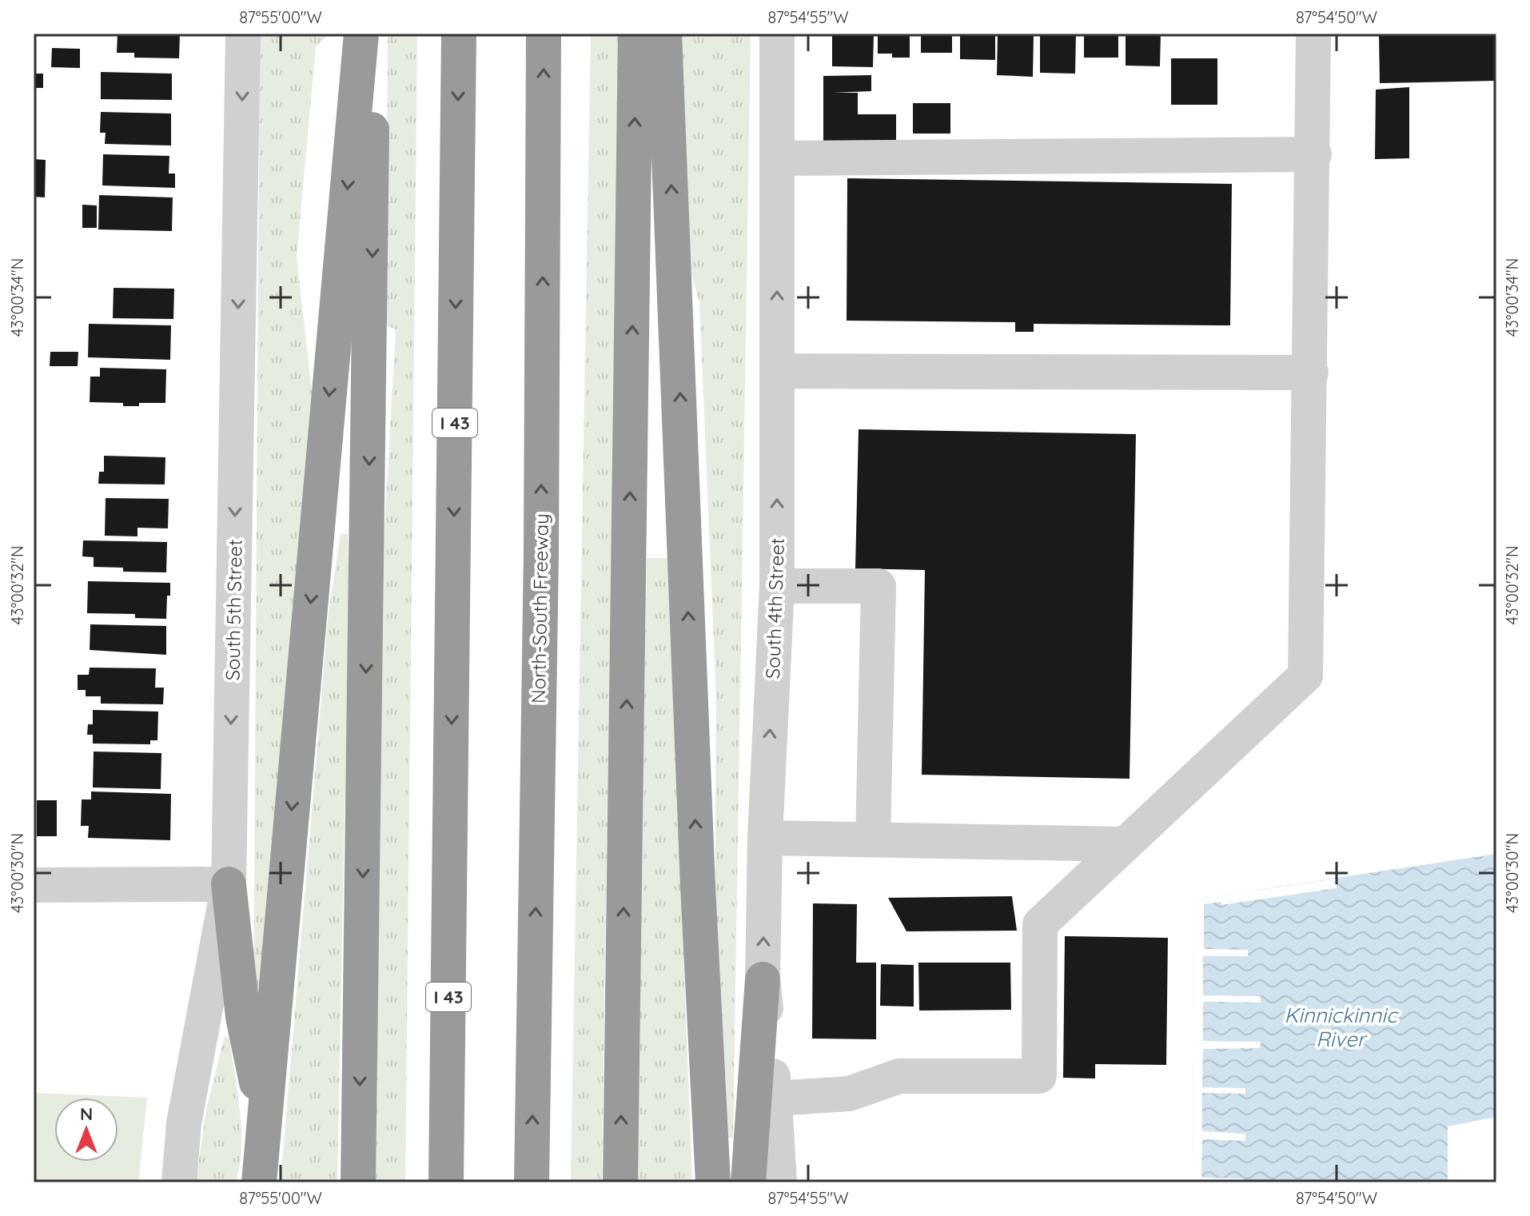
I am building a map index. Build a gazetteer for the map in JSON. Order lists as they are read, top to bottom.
{
  "streets": {
    "highway": ["I 43", "North-South Freeway"],
    "street": ["South 4th Street", "South 5th Street"]
  },
  "one_way": ["South 4th Street", "South 5th Street"],
  "water": ["Kinnickinnic River"],
  "north": "top",
  "coordinates": [
    "87°55'00\"W",
    "87°54'55\"W",
    "87°54'50\"W",
    "43°00'34\"N",
    "43°00'32\"N",
    "43°00'30\"N"
  ]
}
